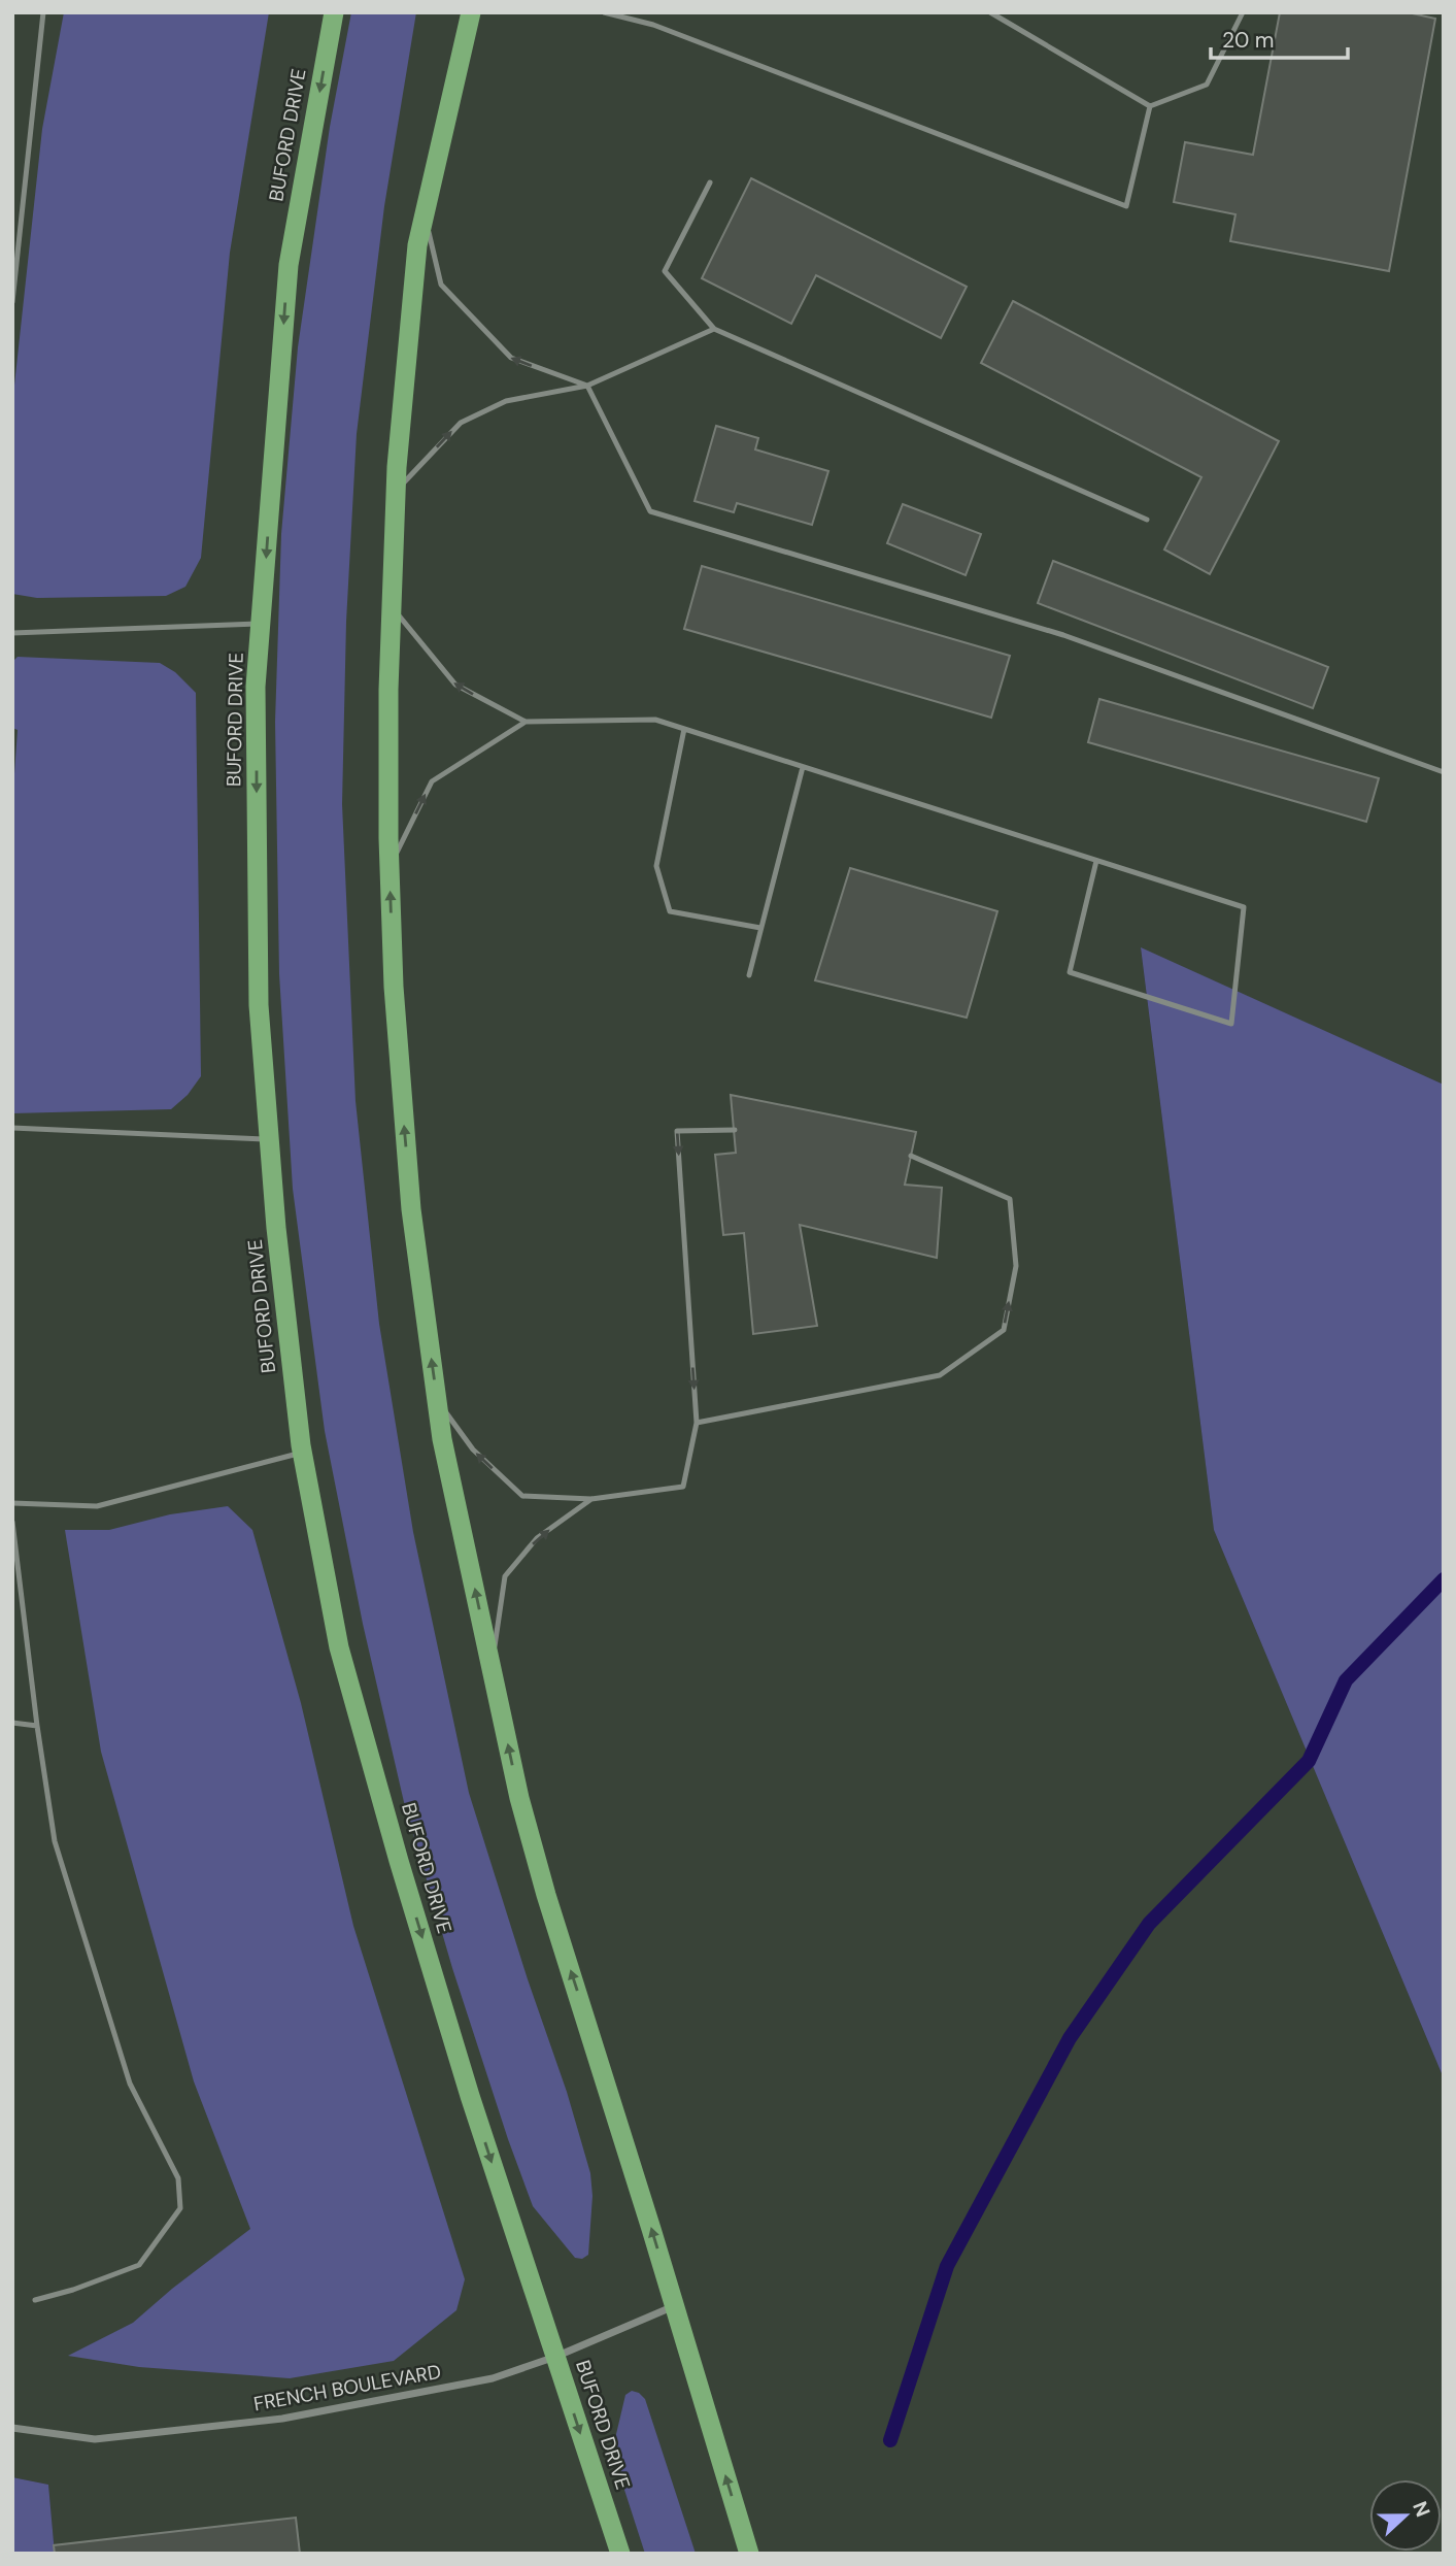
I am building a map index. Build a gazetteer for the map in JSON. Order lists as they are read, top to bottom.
{
  "streets": {
    "highway": ["BUFORD DRIVE"],
    "street": ["FRENCH BOULEVARD"]
  },
  "crossings": [
    ["BUFORD DRIVE", "FRENCH BOULEVARD"]
  ],
  "scale_bar": "20 m",
  "north": "right"
}
